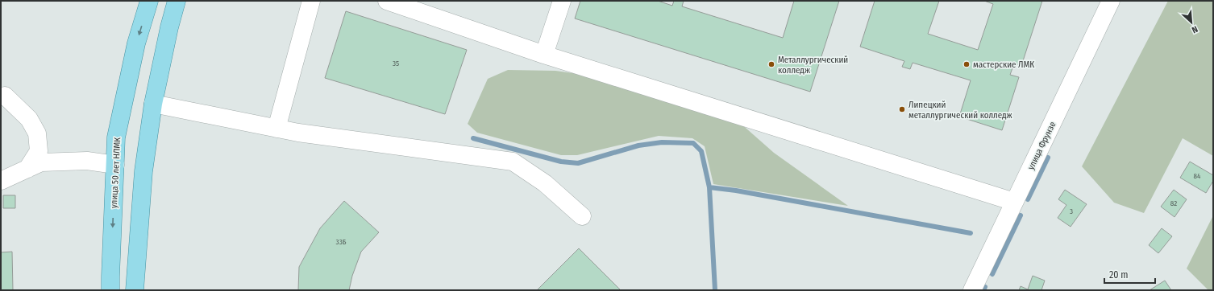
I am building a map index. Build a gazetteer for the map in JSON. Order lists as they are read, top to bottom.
{
  "streets": {
    "main road": ["улица 50 лет НЛМК"],
    "street": ["улица Фрунзе"]
  },
  "places": ["Металлургический колледж", "мастерские ЛМК", "Липецкий металлургический колледж"],
  "house_numbers": [
    "35",
    "84",
    "82",
    "3",
    "33Б"
  ],
  "scale_bar": "20 m",
  "north": "bottom right"
}
